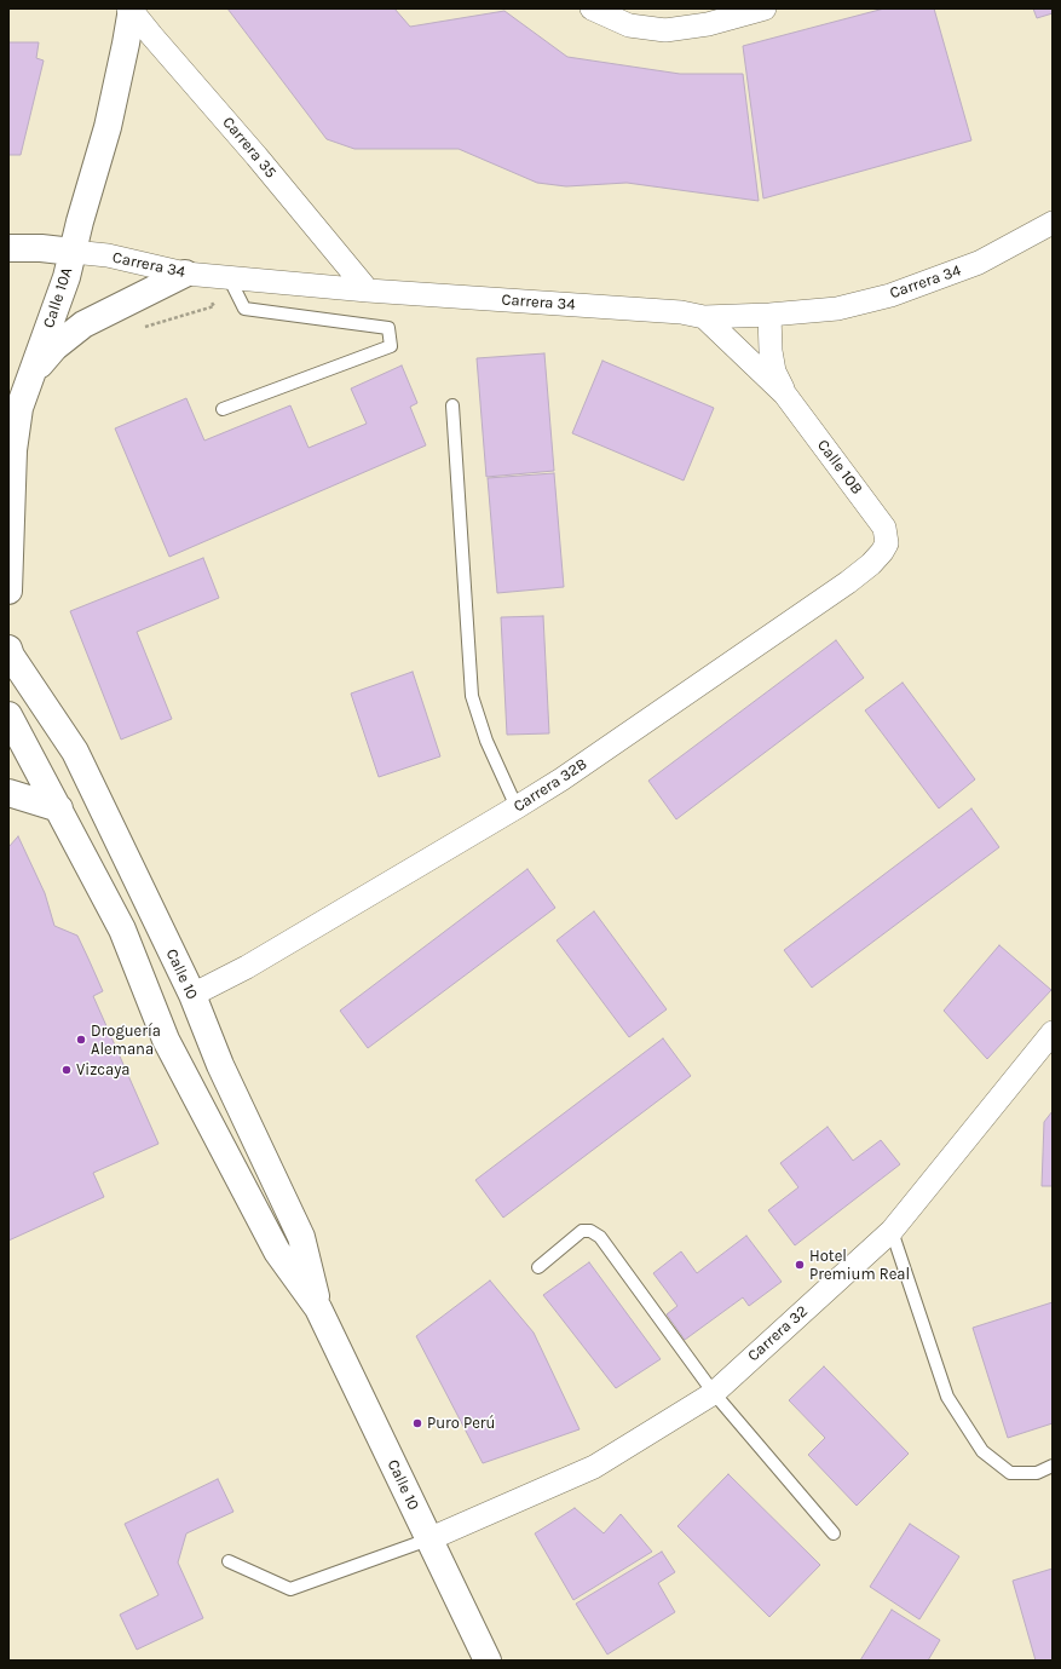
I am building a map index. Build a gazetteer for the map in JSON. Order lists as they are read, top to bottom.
{
  "streets": {
    "street": [
      "Carrera 35",
      "Carrera 34",
      "Calle 10A",
      "Calle 10B",
      "Carrera 32B",
      "Calle 10",
      "Carrera 32"
    ]
  },
  "crossings": [
    ["Carrera 35", "Carrera 34"],
    ["Carrera 35", "Calle 10A"],
    ["Carrera 34", "Calle 10A"],
    ["Carrera 34", "Calle 10B"],
    ["Calle 10B", "Carrera 32B"],
    ["Carrera 32B", "Calle 10"],
    ["Calle 10", "Carrera 32"]
  ],
  "places": [
    "Droguería Alemana",
    "Vizcaya",
    "Hotel Premium Real",
    "Puro Perú"
  ]
}
